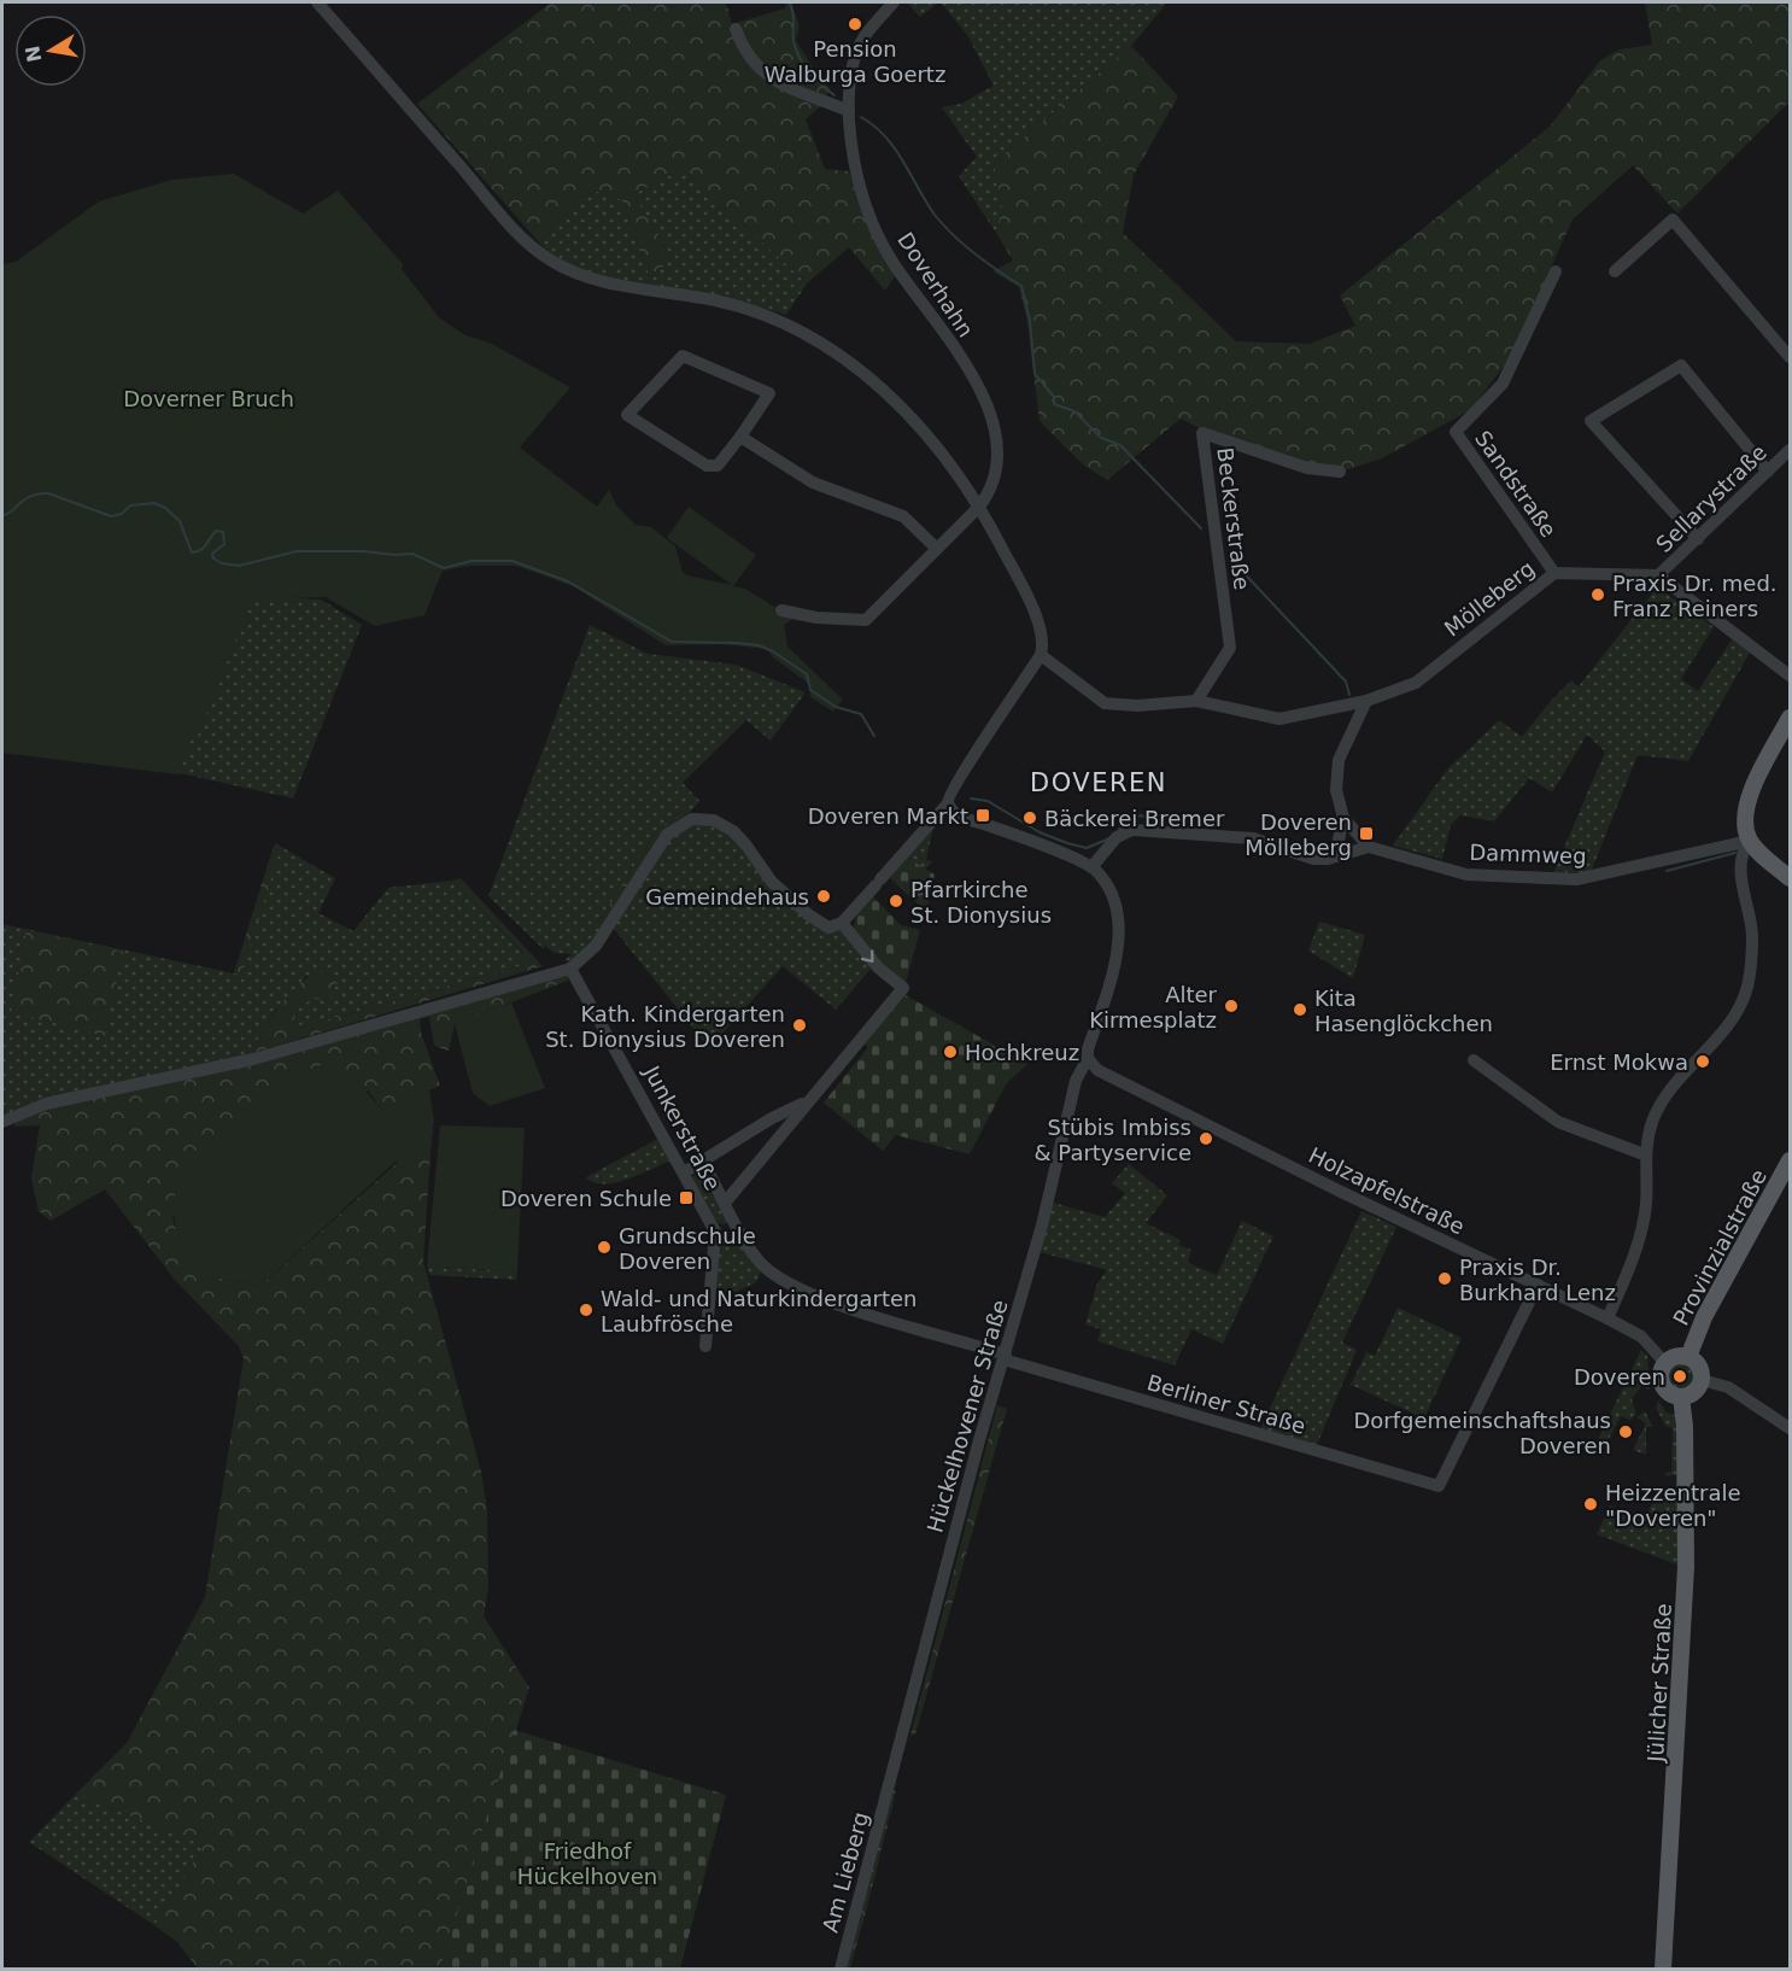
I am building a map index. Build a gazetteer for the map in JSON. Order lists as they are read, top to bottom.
{
  "streets": {
    "main road": ["Provinzialstraße", "Jülicher Straße"],
    "street": [
      "Doverhahn",
      "Sandstraße",
      "Sellarystraße",
      "Beckerstraße",
      "Mölleberg",
      "Dammweg",
      "Junkerstraße",
      "Holzapfelstraße",
      "Berliner Straße",
      "Hückelhovener Straße",
      "Am Lieberg"
    ]
  },
  "crossings": [
    ["Sandstraße", "Mölleberg"],
    ["Sellarystraße", "Mölleberg"],
    ["Beckerstraße", "Mölleberg"],
    ["Holzapfelstraße", "Provinzialstraße"],
    ["Holzapfelstraße", "Berliner Straße"],
    ["Holzapfelstraße", "Hückelhovener Straße"],
    ["Holzapfelstraße", "Jülicher Straße"],
    ["Provinzialstraße", "Jülicher Straße"],
    ["Berliner Straße", "Hückelhovener Straße"],
    ["Hückelhovener Straße", "Am Lieberg"]
  ],
  "districts": ["DOVEREN"],
  "parks": ["Doverner Bruch", "Friedhof Hückelhoven"],
  "places": {
    "other": [
      "Pension Walburga Goertz",
      "Praxis Dr. med. Franz Reiners",
      "Bäckerei Bremer",
      "Gemeindehaus",
      "Pfarrkirche St. Dionysius",
      "Alter Kirmesplatz",
      "Kita Hasenglöckchen",
      "Kath. Kindergarten St. Dionysius Doveren",
      "Hochkreuz",
      "Ernst Mokwa",
      "Stübis Imbiss & Partyservice",
      "Grundschule Doveren",
      "Praxis Dr. Burkhard Lenz",
      "Wald- und Naturkindergarten Laubfrösche",
      "Doveren",
      "Dorfgemeinschaftshaus Doveren",
      "Heizzentrale \"Doveren\""
    ],
    "transit": ["Doveren Markt", "Doveren Mölleberg", "Doveren Schule"]
  },
  "north": "left"
}
